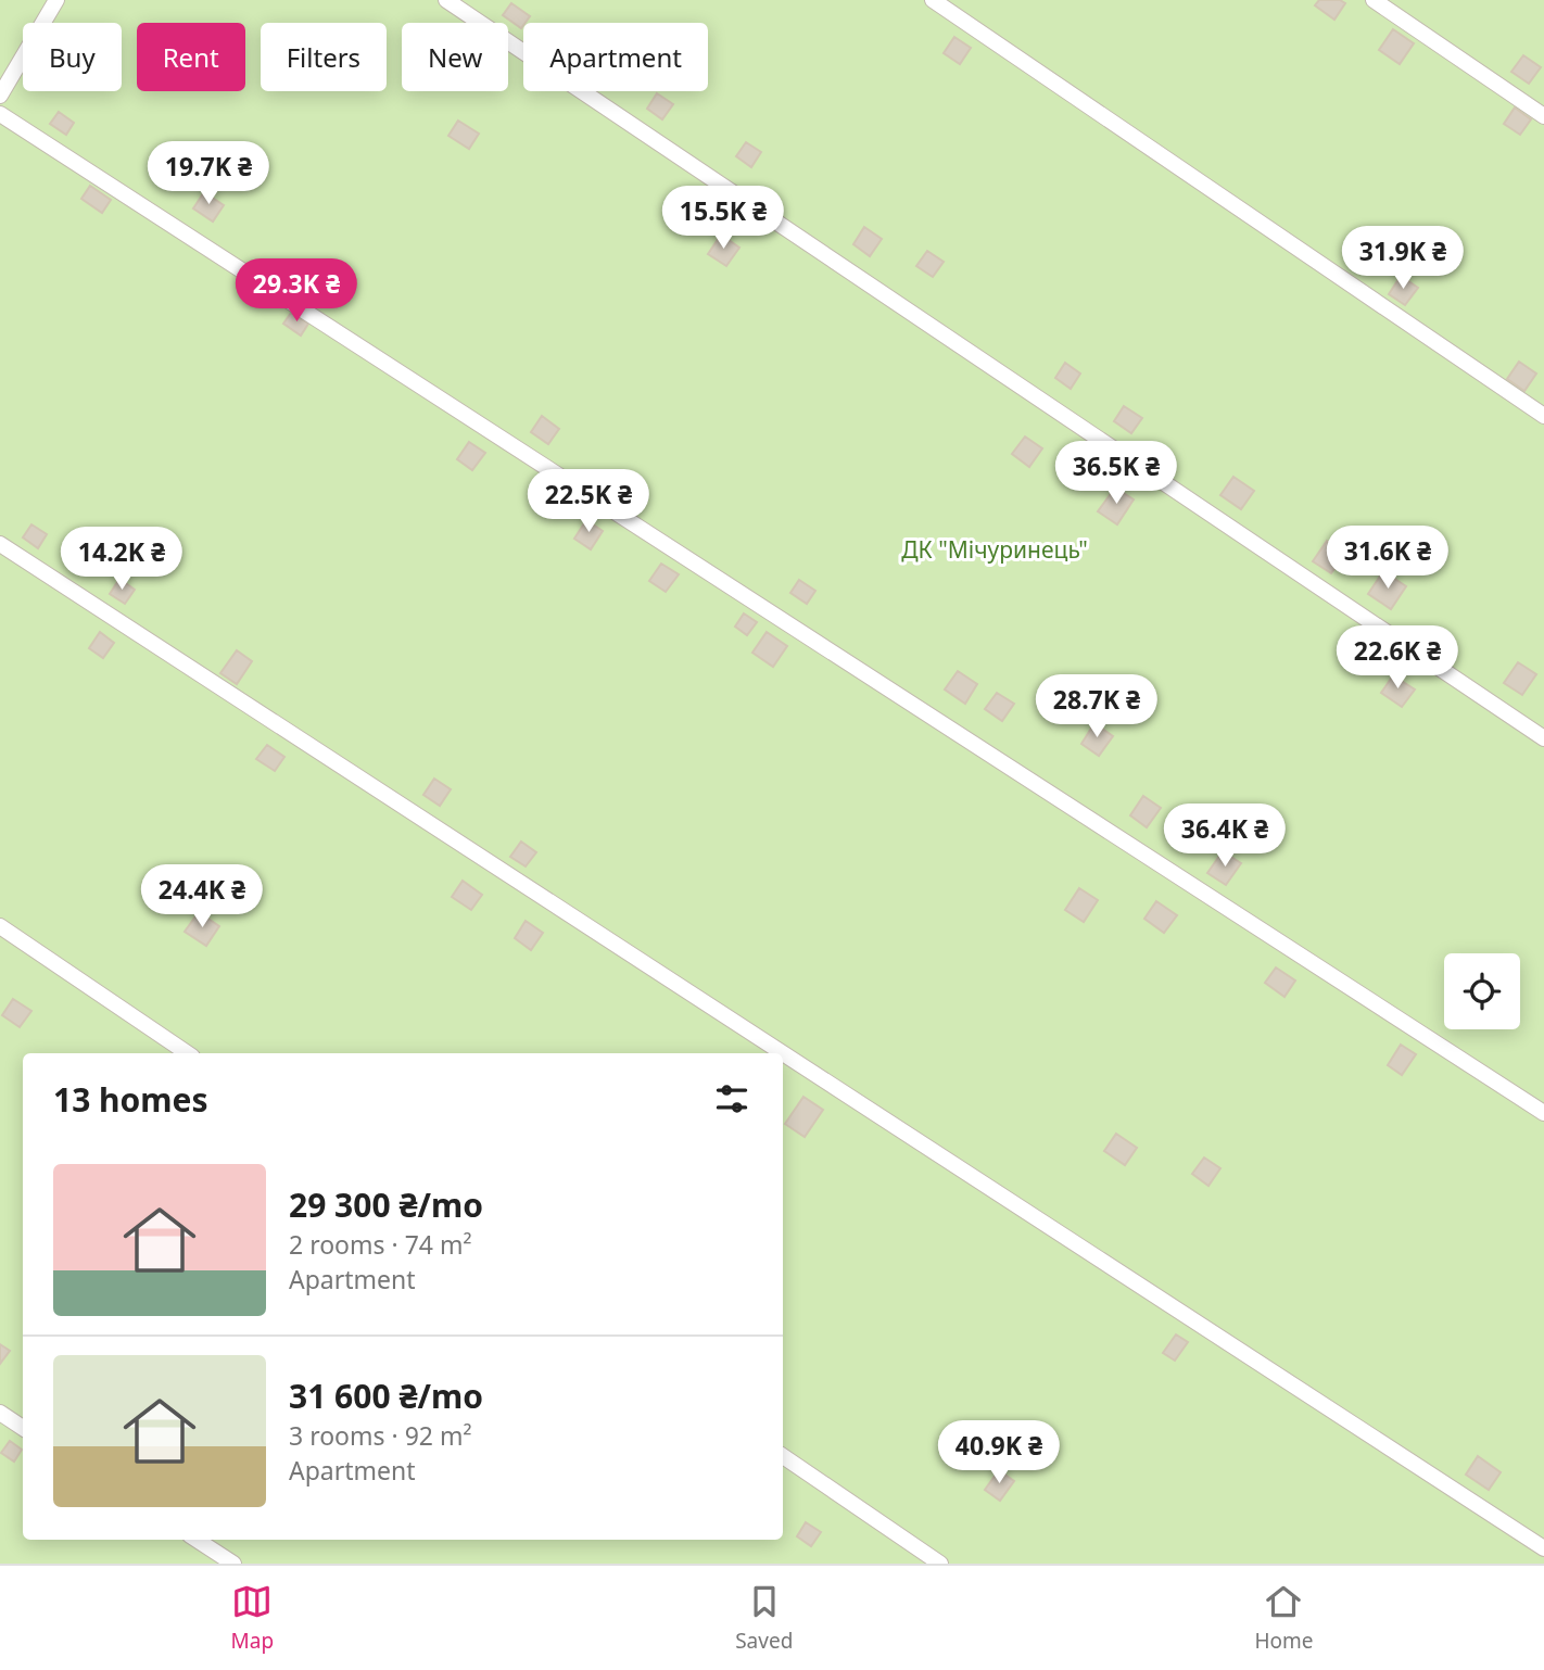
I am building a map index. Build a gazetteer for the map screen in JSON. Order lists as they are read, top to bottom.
{
  "parks": ["ДК \"Мічуринець\""],
  "page": {
    "chip": [
      "Buy",
      "Rent",
      "Filters",
      "New",
      "Apartment"
    ],
    "price": [
      "19.7K ₴",
      "15.5K ₴",
      "31.9K ₴",
      "29.3K ₴",
      "36.5K ₴",
      "22.5K ₴",
      "31.6K ₴",
      "14.2K ₴",
      "22.6K ₴",
      "28.7K ₴",
      "36.4K ₴",
      "24.4K ₴",
      "40.9K ₴"
    ],
    "heading": "13 homes",
    "list": [
      {
        "name": "29 300 ₴/mo",
        "note": "2 rooms · 74 m² · Apartment"
      },
      {
        "name": "31 600 ₴/mo",
        "note": "3 rooms · 92 m² · Apartment"
      }
    ],
    "tabs": ["Map", "Saved", "Home"]
  }
}
